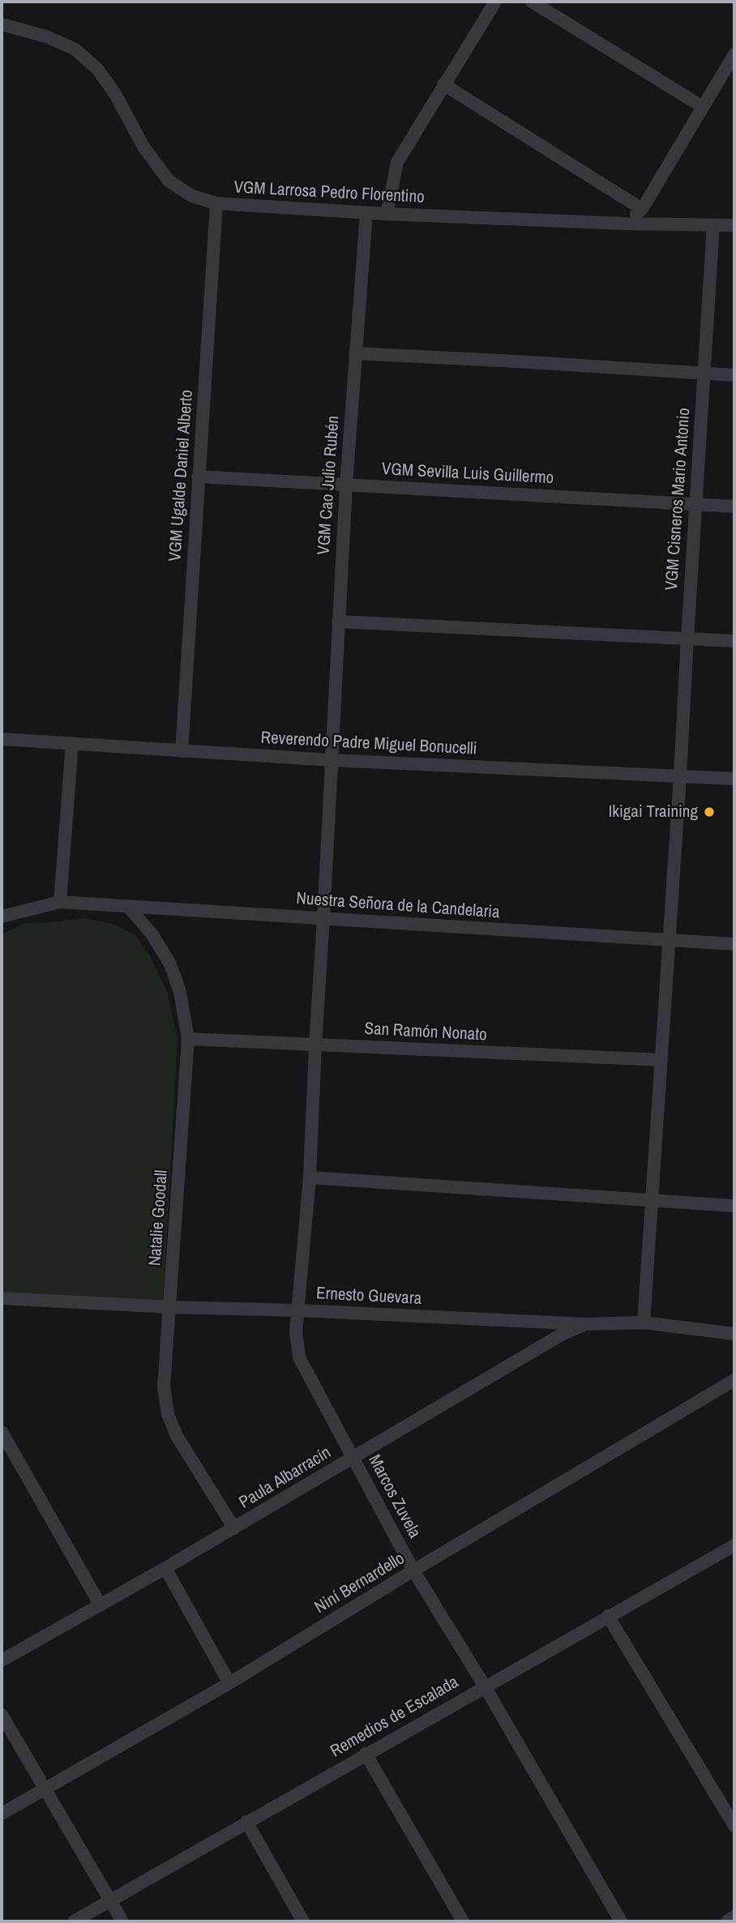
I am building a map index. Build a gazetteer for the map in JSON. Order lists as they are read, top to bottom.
{
  "streets": {
    "street": [
      "VGM Larrosa Pedro Florentino",
      "VGM Sevilla Luis Guillermo",
      "VGM Ugalde Daniel Alberto",
      "VGM Cao Julio Rubén",
      "VGM Cisneros Mario Antonio",
      "Reverendo Padre Miguel Bonucelli",
      "Nuestra Señora de la Candelaria",
      "San Ramón Nonato",
      "Natalie Goodall",
      "Ernesto Guevara",
      "Paula Albarracín",
      "Marcos Zuvela",
      "Niní Bernardello",
      "Remedios de Escalada"
    ]
  },
  "crossings": [
    ["VGM Larrosa Pedro Florentino", "VGM Ugalde Daniel Alberto"],
    ["VGM Larrosa Pedro Florentino", "VGM Cao Julio Rubén"],
    ["VGM Larrosa Pedro Florentino", "VGM Cisneros Mario Antonio"],
    ["VGM Sevilla Luis Guillermo", "VGM Ugalde Daniel Alberto"],
    ["VGM Sevilla Luis Guillermo", "VGM Cao Julio Rubén"],
    ["VGM Sevilla Luis Guillermo", "VGM Cisneros Mario Antonio"],
    ["VGM Ugalde Daniel Alberto", "Reverendo Padre Miguel Bonucelli"],
    ["VGM Cao Julio Rubén", "Reverendo Padre Miguel Bonucelli"],
    ["VGM Cao Julio Rubén", "Nuestra Señora de la Candelaria"],
    ["VGM Cao Julio Rubén", "Marcos Zuvela"],
    ["VGM Cisneros Mario Antonio", "Reverendo Padre Miguel Bonucelli"],
    ["VGM Cisneros Mario Antonio", "Nuestra Señora de la Candelaria"],
    ["VGM Cisneros Mario Antonio", "San Ramón Nonato"],
    ["VGM Cisneros Mario Antonio", "Ernesto Guevara"],
    ["Nuestra Señora de la Candelaria", "Natalie Goodall"],
    ["Nuestra Señora de la Candelaria", "Marcos Zuvela"],
    ["San Ramón Nonato", "Natalie Goodall"],
    ["San Ramón Nonato", "Marcos Zuvela"],
    ["Natalie Goodall", "Ernesto Guevara"],
    ["Natalie Goodall", "Paula Albarracín"],
    ["Ernesto Guevara", "Paula Albarracín"],
    ["Ernesto Guevara", "Marcos Zuvela"],
    ["Paula Albarracín", "Marcos Zuvela"],
    ["Marcos Zuvela", "Niní Bernardello"],
    ["Marcos Zuvela", "Remedios de Escalada"]
  ],
  "places": ["Ikigai Training"]
}
